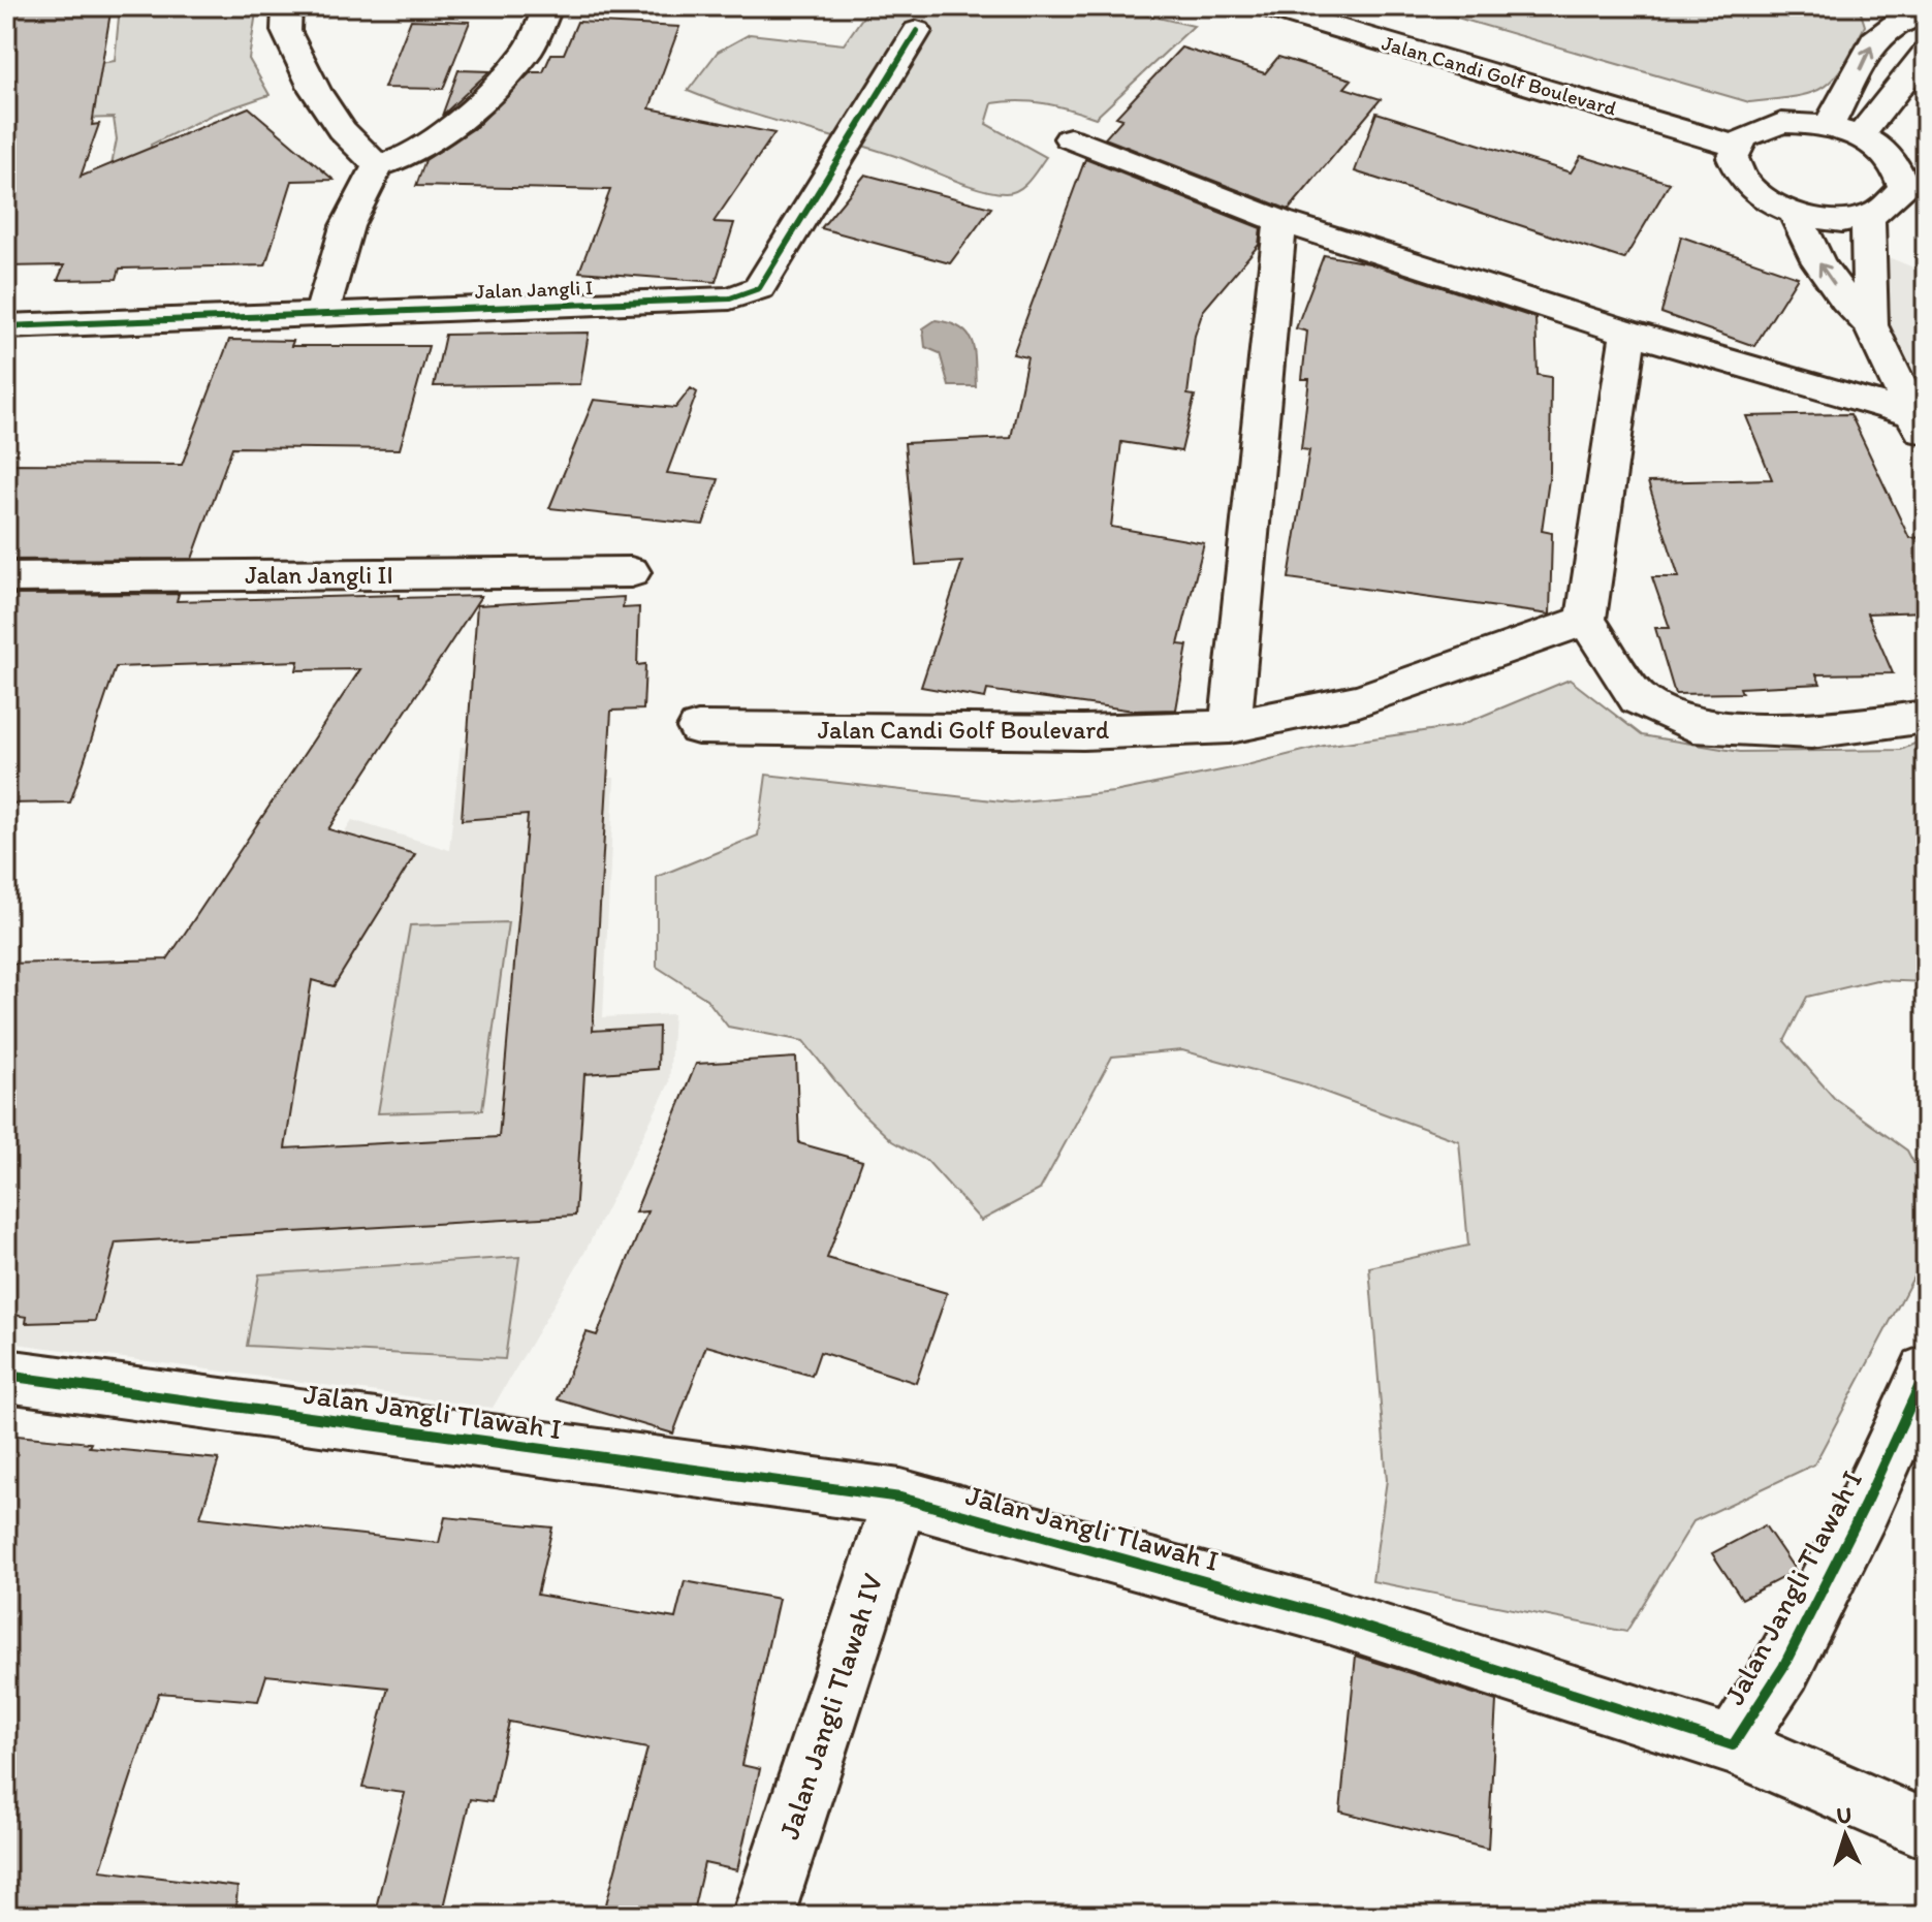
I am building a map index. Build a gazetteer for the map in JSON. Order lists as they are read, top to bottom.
{
  "streets": {
    "street": [
      "Jalan Candi Golf Boulevard",
      "Jalan Jangli I",
      "Jalan Jangli II",
      "Jalan Jangli Tlawah I",
      "Jalan Jangli Tlawah IV"
    ]
  },
  "crossings": [
    ["Jalan Jangli Tlawah I", "Jalan Jangli Tlawah IV"]
  ],
  "north": "top"
}
